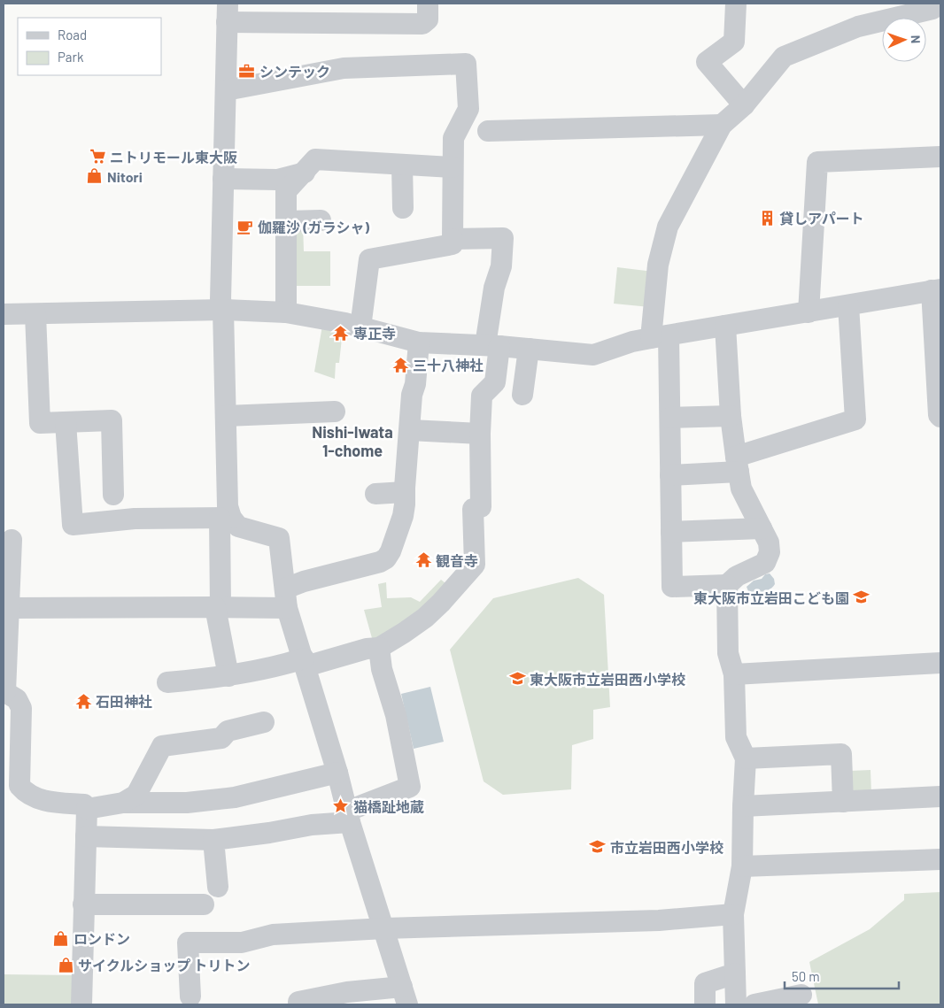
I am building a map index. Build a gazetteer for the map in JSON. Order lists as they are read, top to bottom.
{
  "districts": ["Nishi-Iwata 1-chome"],
  "places": {
    "office": ["シンテック"],
    "supermarket": ["ニトリモール東大阪"],
    "shop": ["Nitori", "ロンドン", "サイクルショップ トリトン"],
    "building": ["貸しアパート"],
    "cafe": ["伽羅沙 (ガラシャ)"],
    "temple": [
      "専正寺",
      "三十八神社",
      "観音寺",
      "石田神社"
    ],
    "school or university": ["東大阪市立岩田こども園", "東大阪市立岩田西小学校", "市立岩田西小学校"],
    "place": ["猫橋趾地蔵"]
  },
  "legend": ["Road", "Park"],
  "scale_bar": "50 m",
  "north": "right"
}
